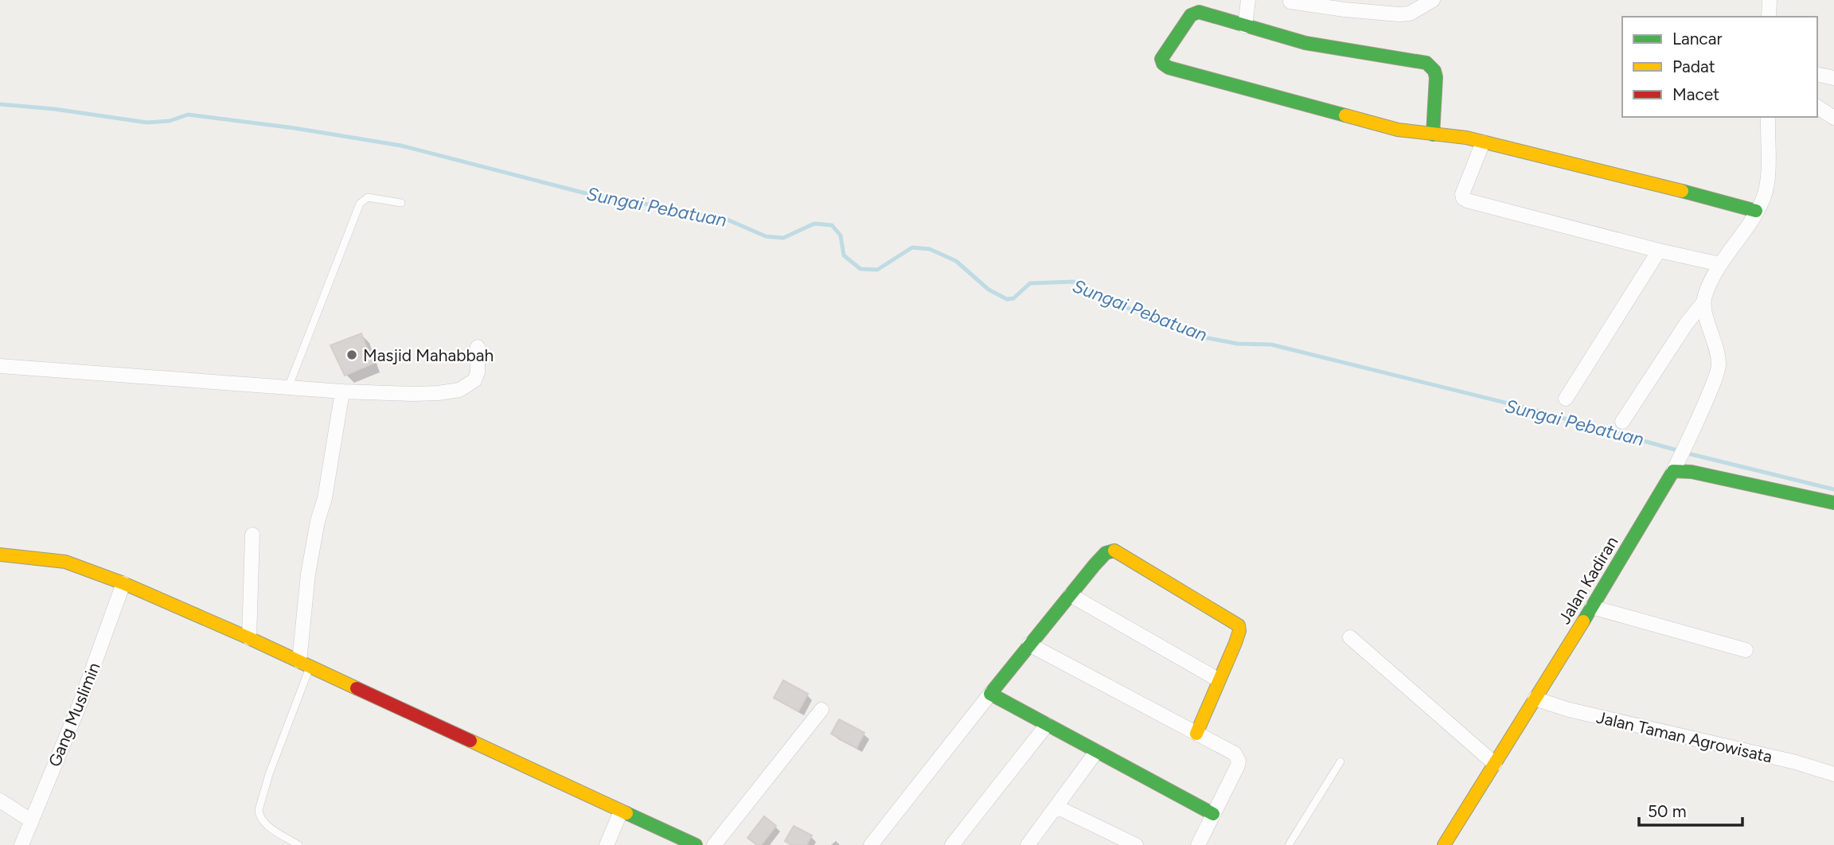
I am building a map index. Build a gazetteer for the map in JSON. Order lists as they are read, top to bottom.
{
  "streets": {
    "street": ["Jalan Kadiran", "Gang Muslimin", "Jalan Taman Agrowisata"]
  },
  "crossings": [
    ["Jalan Kadiran", "Jalan Taman Agrowisata"]
  ],
  "water": ["Sungai Pebatuan"],
  "places": ["Masjid Mahabbah"],
  "legend": ["Lancar", "Padat", "Macet"],
  "scale_bar": "50 m"
}
